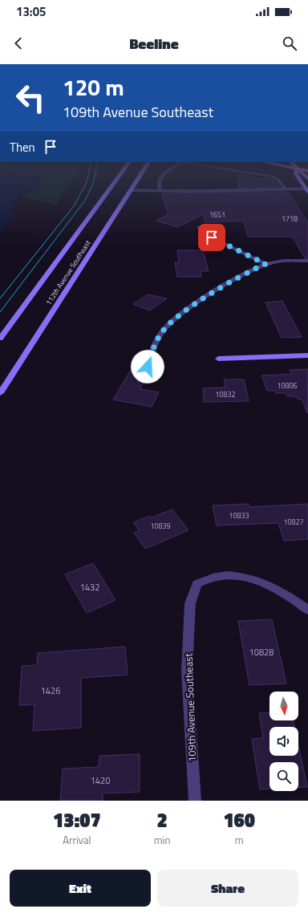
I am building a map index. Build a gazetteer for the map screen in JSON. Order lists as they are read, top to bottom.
{
  "streets": {
    "main road": ["112th Avenue Southeast"],
    "street": ["109th Avenue Southeast"]
  },
  "house_numbers": [
    "1651",
    "1718",
    "10806",
    "10832",
    "10833",
    "10827",
    "10839",
    "1432",
    "10828",
    "1426",
    "1420"
  ],
  "north": "bottom",
  "page": {
    "status": "13:05",
    "header": "Beeline",
    "turn": ["120 m", "109th Avenue Southeast"],
    "then": "Then",
    "eta": [
      "13:07",
      "Arrival",
      "2",
      "min",
      "160",
      "m"
    ],
    "buttons": ["Exit", "Share"]
  }
}
